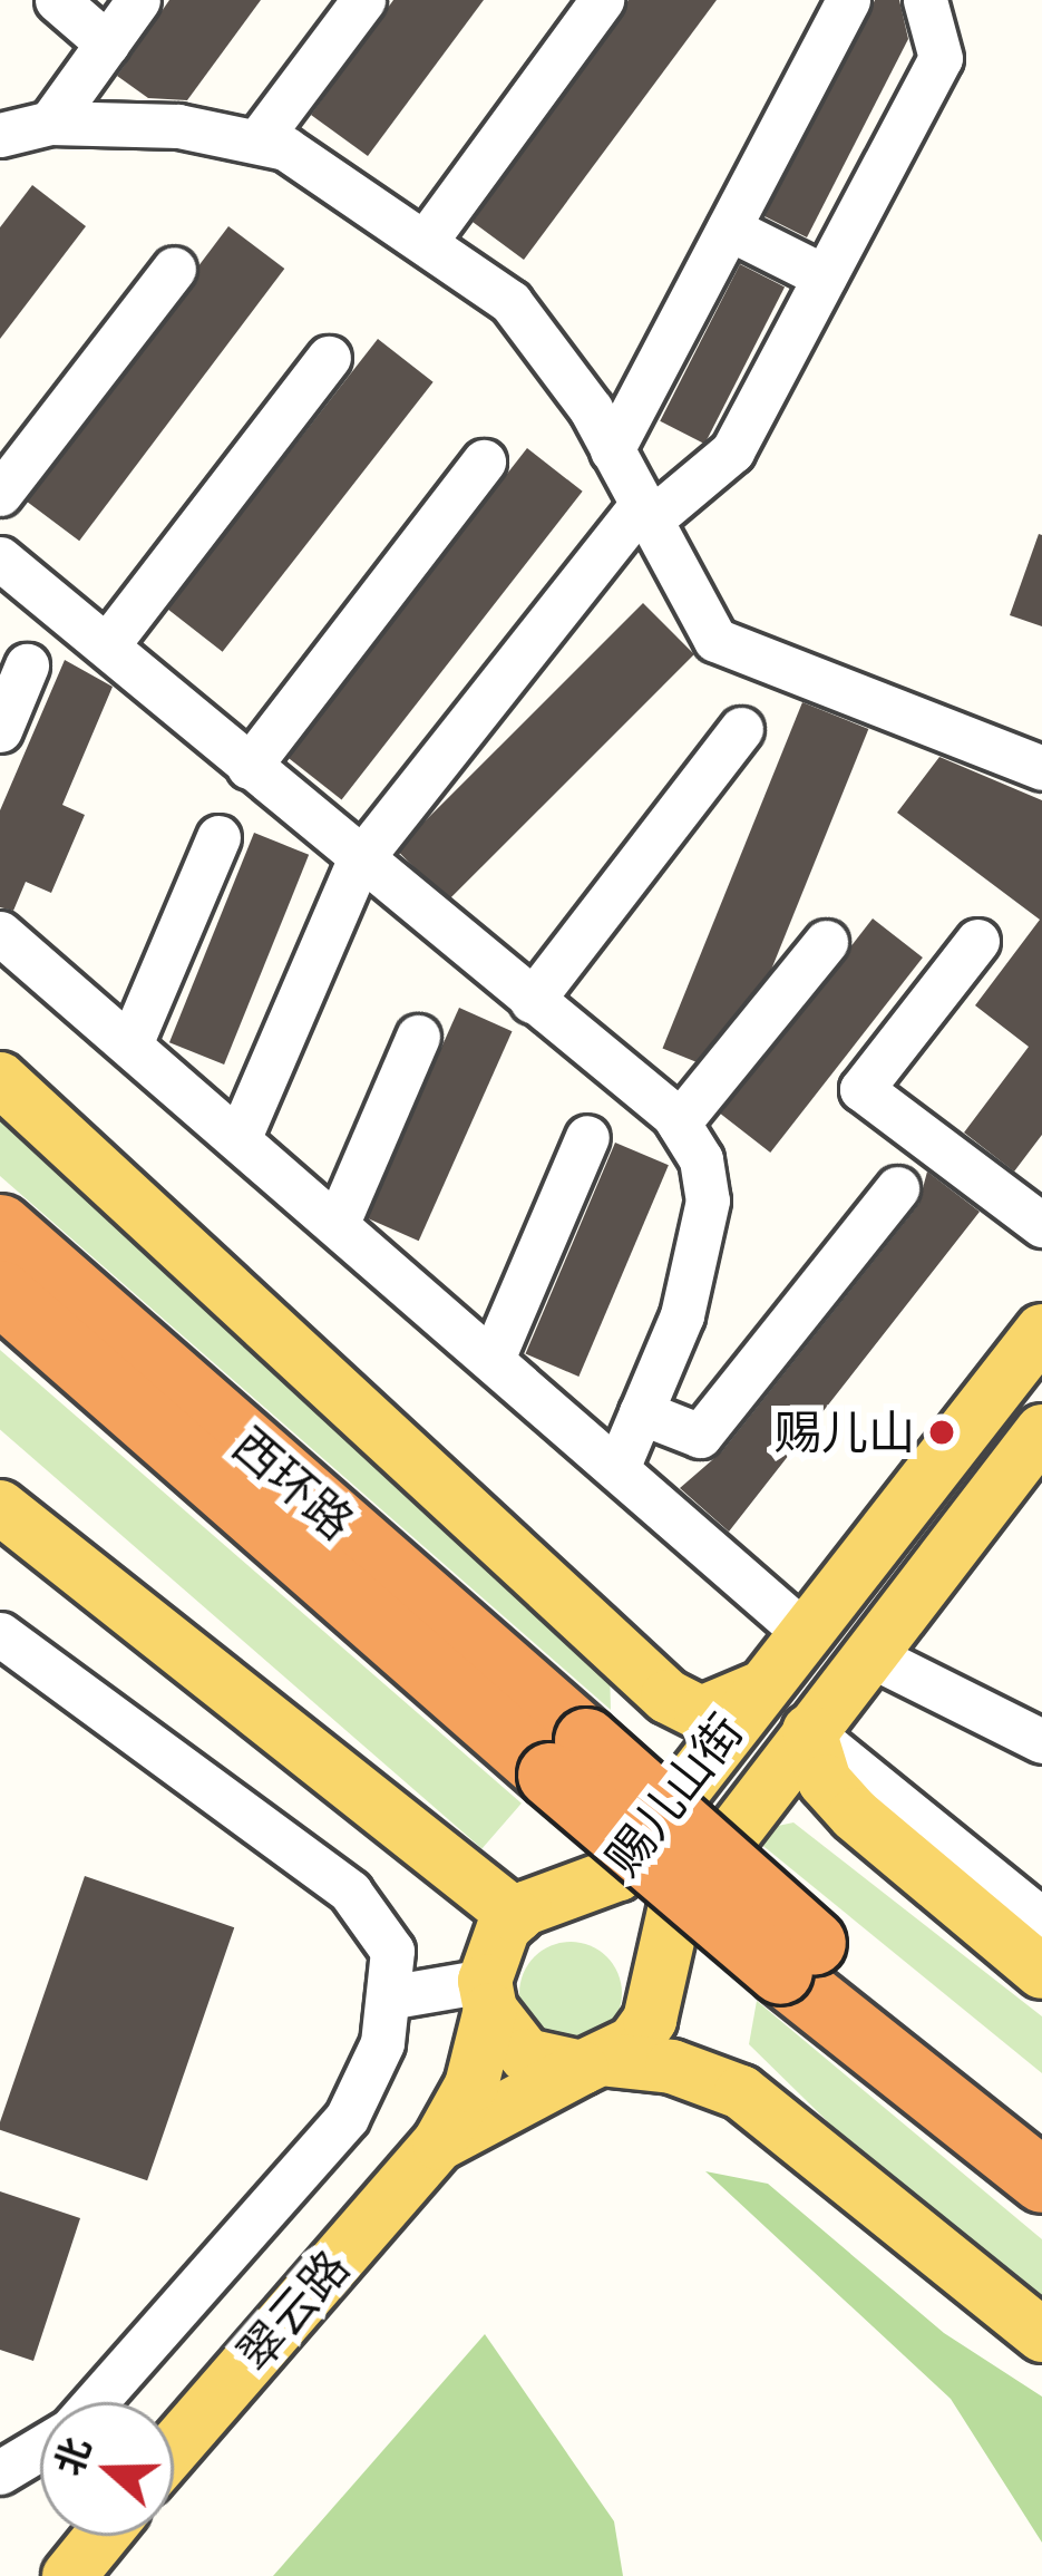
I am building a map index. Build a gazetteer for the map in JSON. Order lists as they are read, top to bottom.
{
  "streets": {
    "highway": ["西环路"],
    "main road": ["赐儿山街", "翠云路"]
  },
  "places": ["赐儿山"],
  "north": "left"
}
